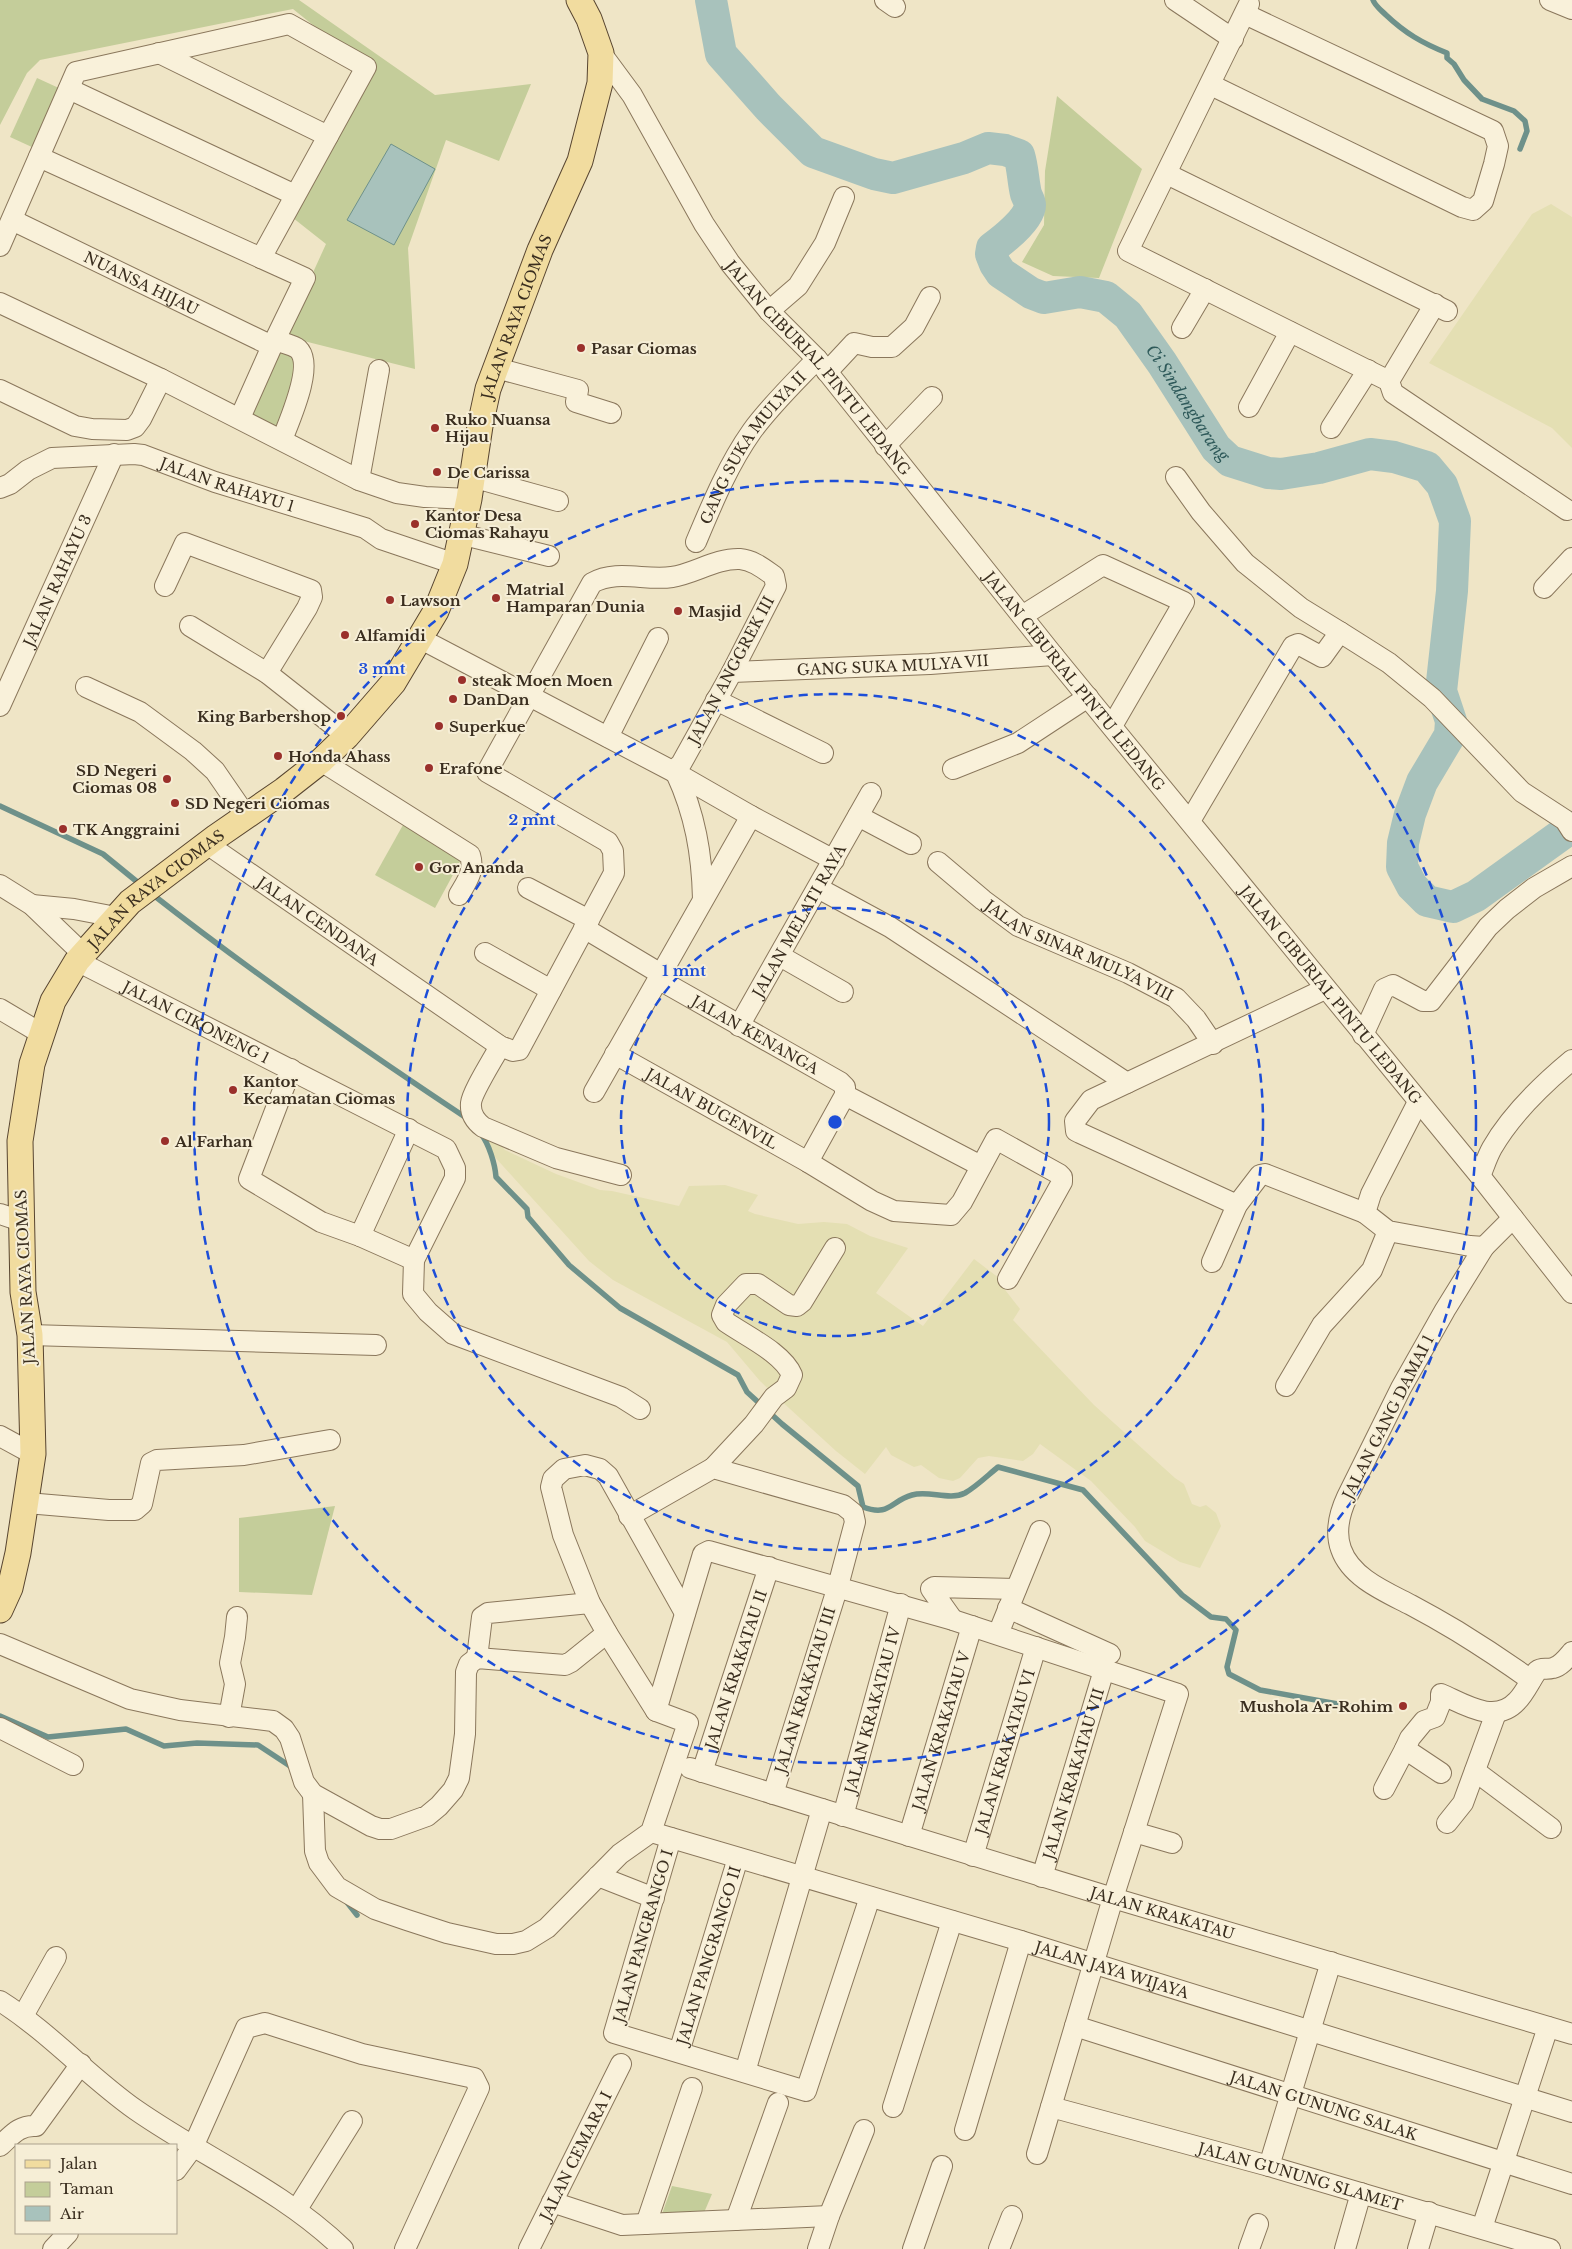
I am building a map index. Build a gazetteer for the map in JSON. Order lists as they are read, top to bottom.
{
  "streets": {
    "main road": ["JALAN RAYA CIOMAS"],
    "street": [
      "NUANSA HIJAU",
      "JALAN CIBURIAL PINTU LEDANG",
      "GANG SUKA MULYA II",
      "JALAN RAHAYU 1",
      "JALAN RAHAYU 3",
      "GANG SUKA MULYA VII",
      "JALAN ANGGREK III",
      "JALAN CENDANA",
      "JALAN MELATI RAYA",
      "JALAN SINAR MULYA VIII",
      "JALAN CIKONENG 1",
      "JALAN KENANGA",
      "JALAN BUGENVIL",
      "JALAN GANG DAMAI 1",
      "JALAN KRAKATAU II",
      "JALAN KRAKATAU III",
      "JALAN KRAKATAU IV",
      "JALAN KRAKATAU V",
      "JALAN KRAKATAU VI",
      "JALAN KRAKATAU VII",
      "JALAN KRAKATAU",
      "JALAN PANGRANGO I",
      "JALAN PANGRANGO II",
      "JALAN JAYA WIJAYA",
      "JALAN GUNUNG SALAK",
      "JALAN CEMARA I",
      "JALAN GUNUNG SLAMET"
    ]
  },
  "crossings": [
    ["JALAN RAYA CIOMAS", "JALAN CIBURIAL PINTU LEDANG"],
    ["JALAN RAYA CIOMAS", "JALAN RAHAYU 1"],
    ["JALAN RAYA CIOMAS", "JALAN CENDANA"],
    ["JALAN RAYA CIOMAS", "JALAN CIKONENG 1"],
    ["JALAN CIBURIAL PINTU LEDANG", "GANG SUKA MULYA II"],
    ["JALAN CIBURIAL PINTU LEDANG", "GANG SUKA MULYA VII"],
    ["JALAN CIBURIAL PINTU LEDANG", "JALAN GANG DAMAI 1"],
    ["JALAN RAHAYU 1", "JALAN RAHAYU 3"],
    ["GANG SUKA MULYA VII", "JALAN ANGGREK III"],
    ["JALAN MELATI RAYA", "JALAN KENANGA"],
    ["JALAN KRAKATAU II", "JALAN KRAKATAU"],
    ["JALAN KRAKATAU III", "JALAN KRAKATAU"],
    ["JALAN KRAKATAU IV", "JALAN KRAKATAU"],
    ["JALAN KRAKATAU V", "JALAN KRAKATAU"],
    ["JALAN KRAKATAU VI", "JALAN KRAKATAU"],
    ["JALAN KRAKATAU VII", "JALAN KRAKATAU"],
    ["JALAN PANGRANGO I", "JALAN PANGRANGO II"],
    ["JALAN PANGRANGO I", "JALAN JAYA WIJAYA"],
    ["JALAN PANGRANGO II", "JALAN JAYA WIJAYA"]
  ],
  "water": ["Ci Sindangbarang"],
  "places": [
    "Pasar Ciomas",
    "Ruko Nuansa Hijau",
    "De Carissa",
    "Kantor Desa Ciomas Rahayu",
    "Matrial Hamparan Dunia",
    "Lawson",
    "Masjid",
    "Alfamidi",
    "steak Moen Moen",
    "DanDan",
    "King Barbershop",
    "Superkue",
    "Honda Ahass",
    "Erafone",
    "SD Negeri Ciomas 08",
    "SD Negeri Ciomas",
    "TK Anggraini",
    "Gor Ananda",
    "Kantor Kecamatan Ciomas",
    "Al Farhan",
    "Mushola Ar-Rohim"
  ],
  "legend": ["Jalan", "Taman", "Air"],
  "rings": ["3 mnt", "2 mnt", "1 mnt"]
}
